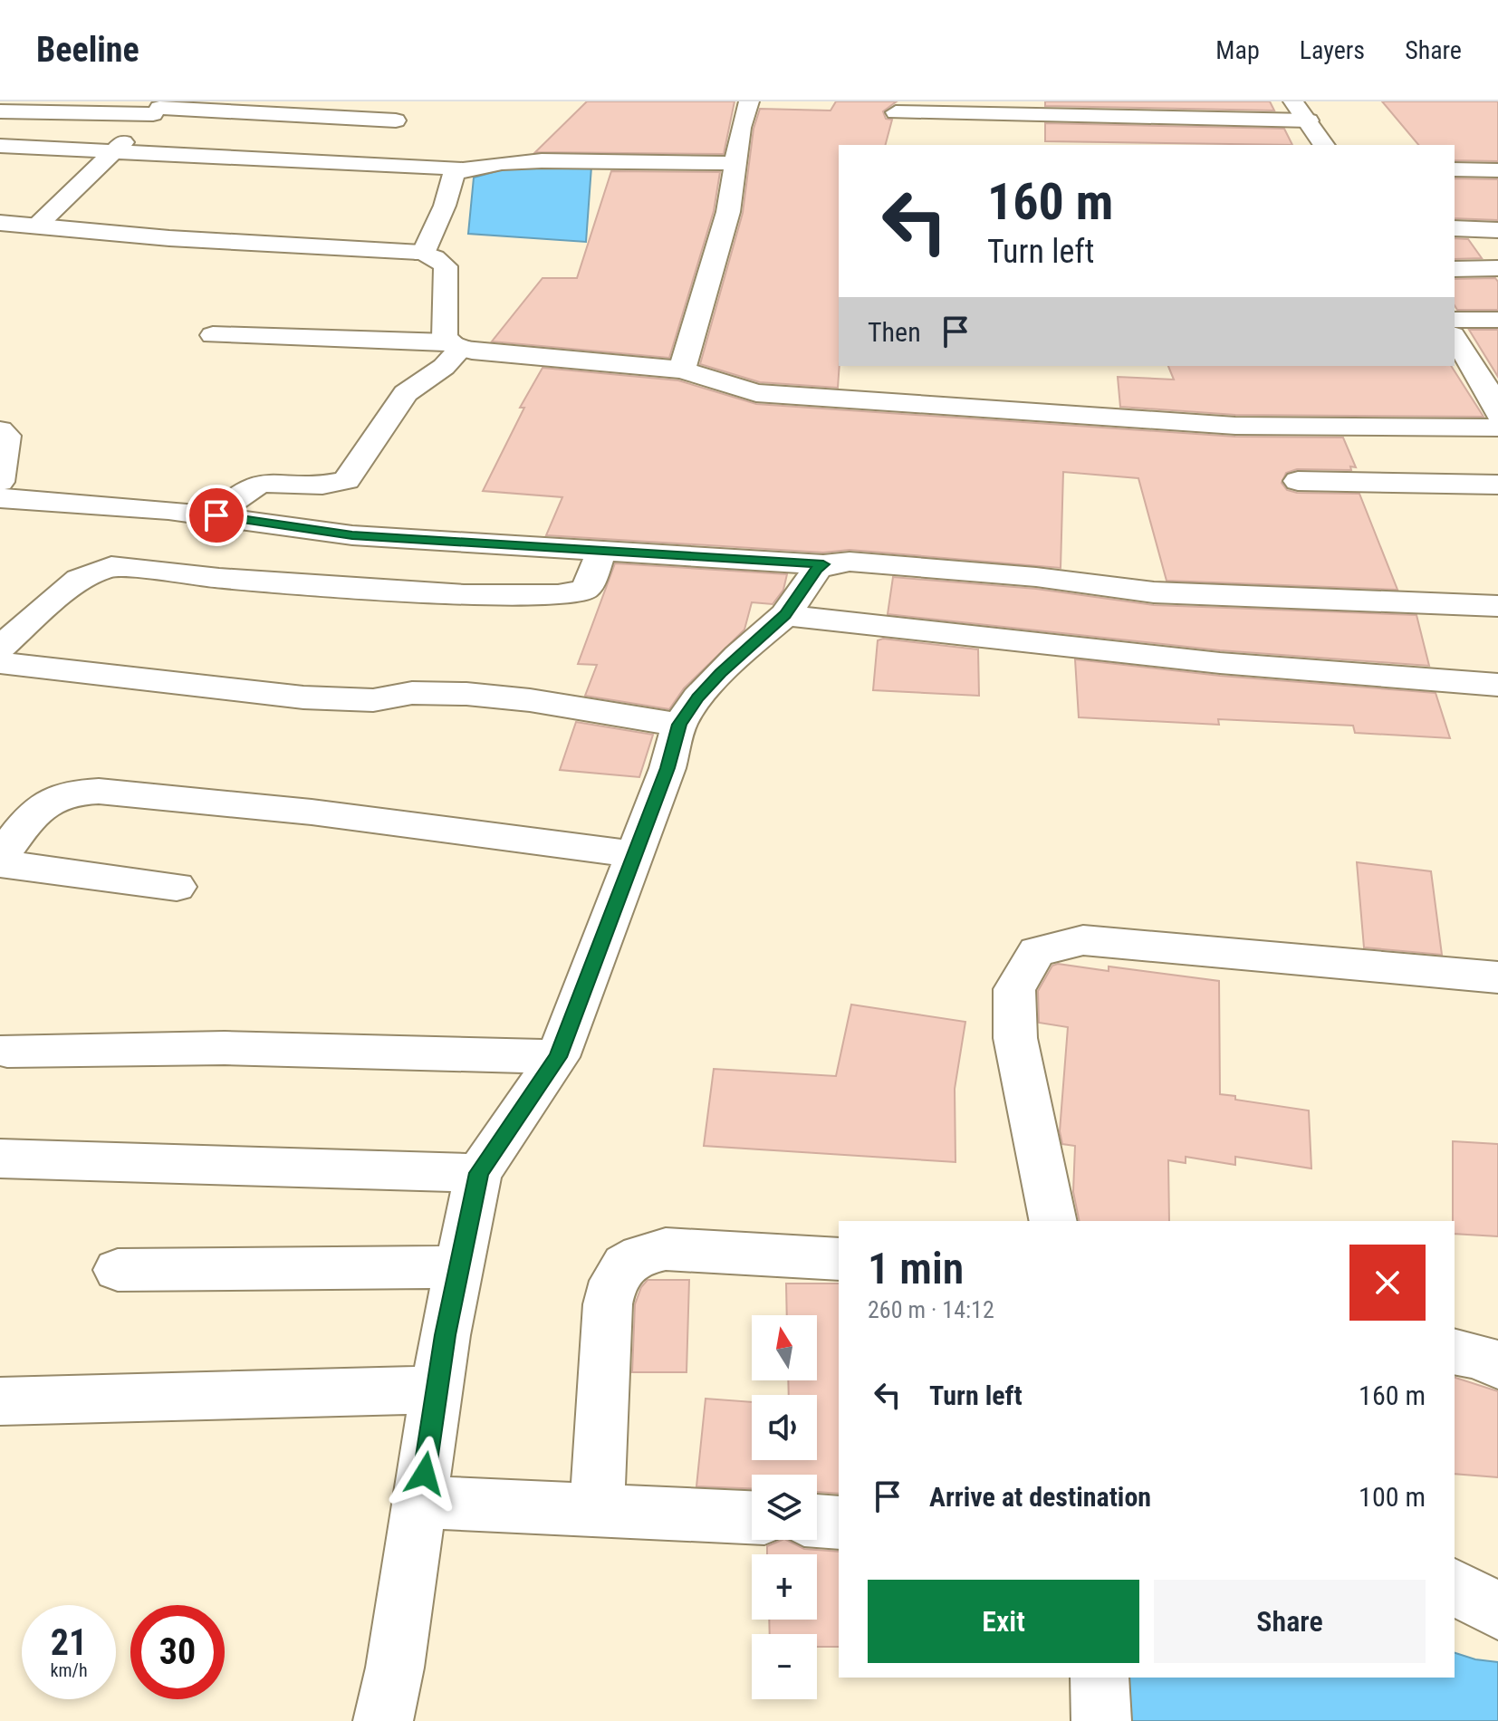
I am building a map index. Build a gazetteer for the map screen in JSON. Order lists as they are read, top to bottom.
{
  "north": "top",
  "page": {
    "header": "Beeline",
    "nav": ["Map", "Layers", "Share"],
    "turn": ["160 m", "Turn left"],
    "then": "Then",
    "heading": ["1 min", "260 m · 14:12"],
    "map_buttons": ["+", "−"],
    "list": [
      {
        "name": "Turn left",
        "value": "160 m"
      },
      {
        "name": "Arrive at destination",
        "value": "100 m"
      }
    ],
    "buttons": ["Exit", "Share"],
    "speed": "21 km/h",
    "limit": "30"
  }
}
